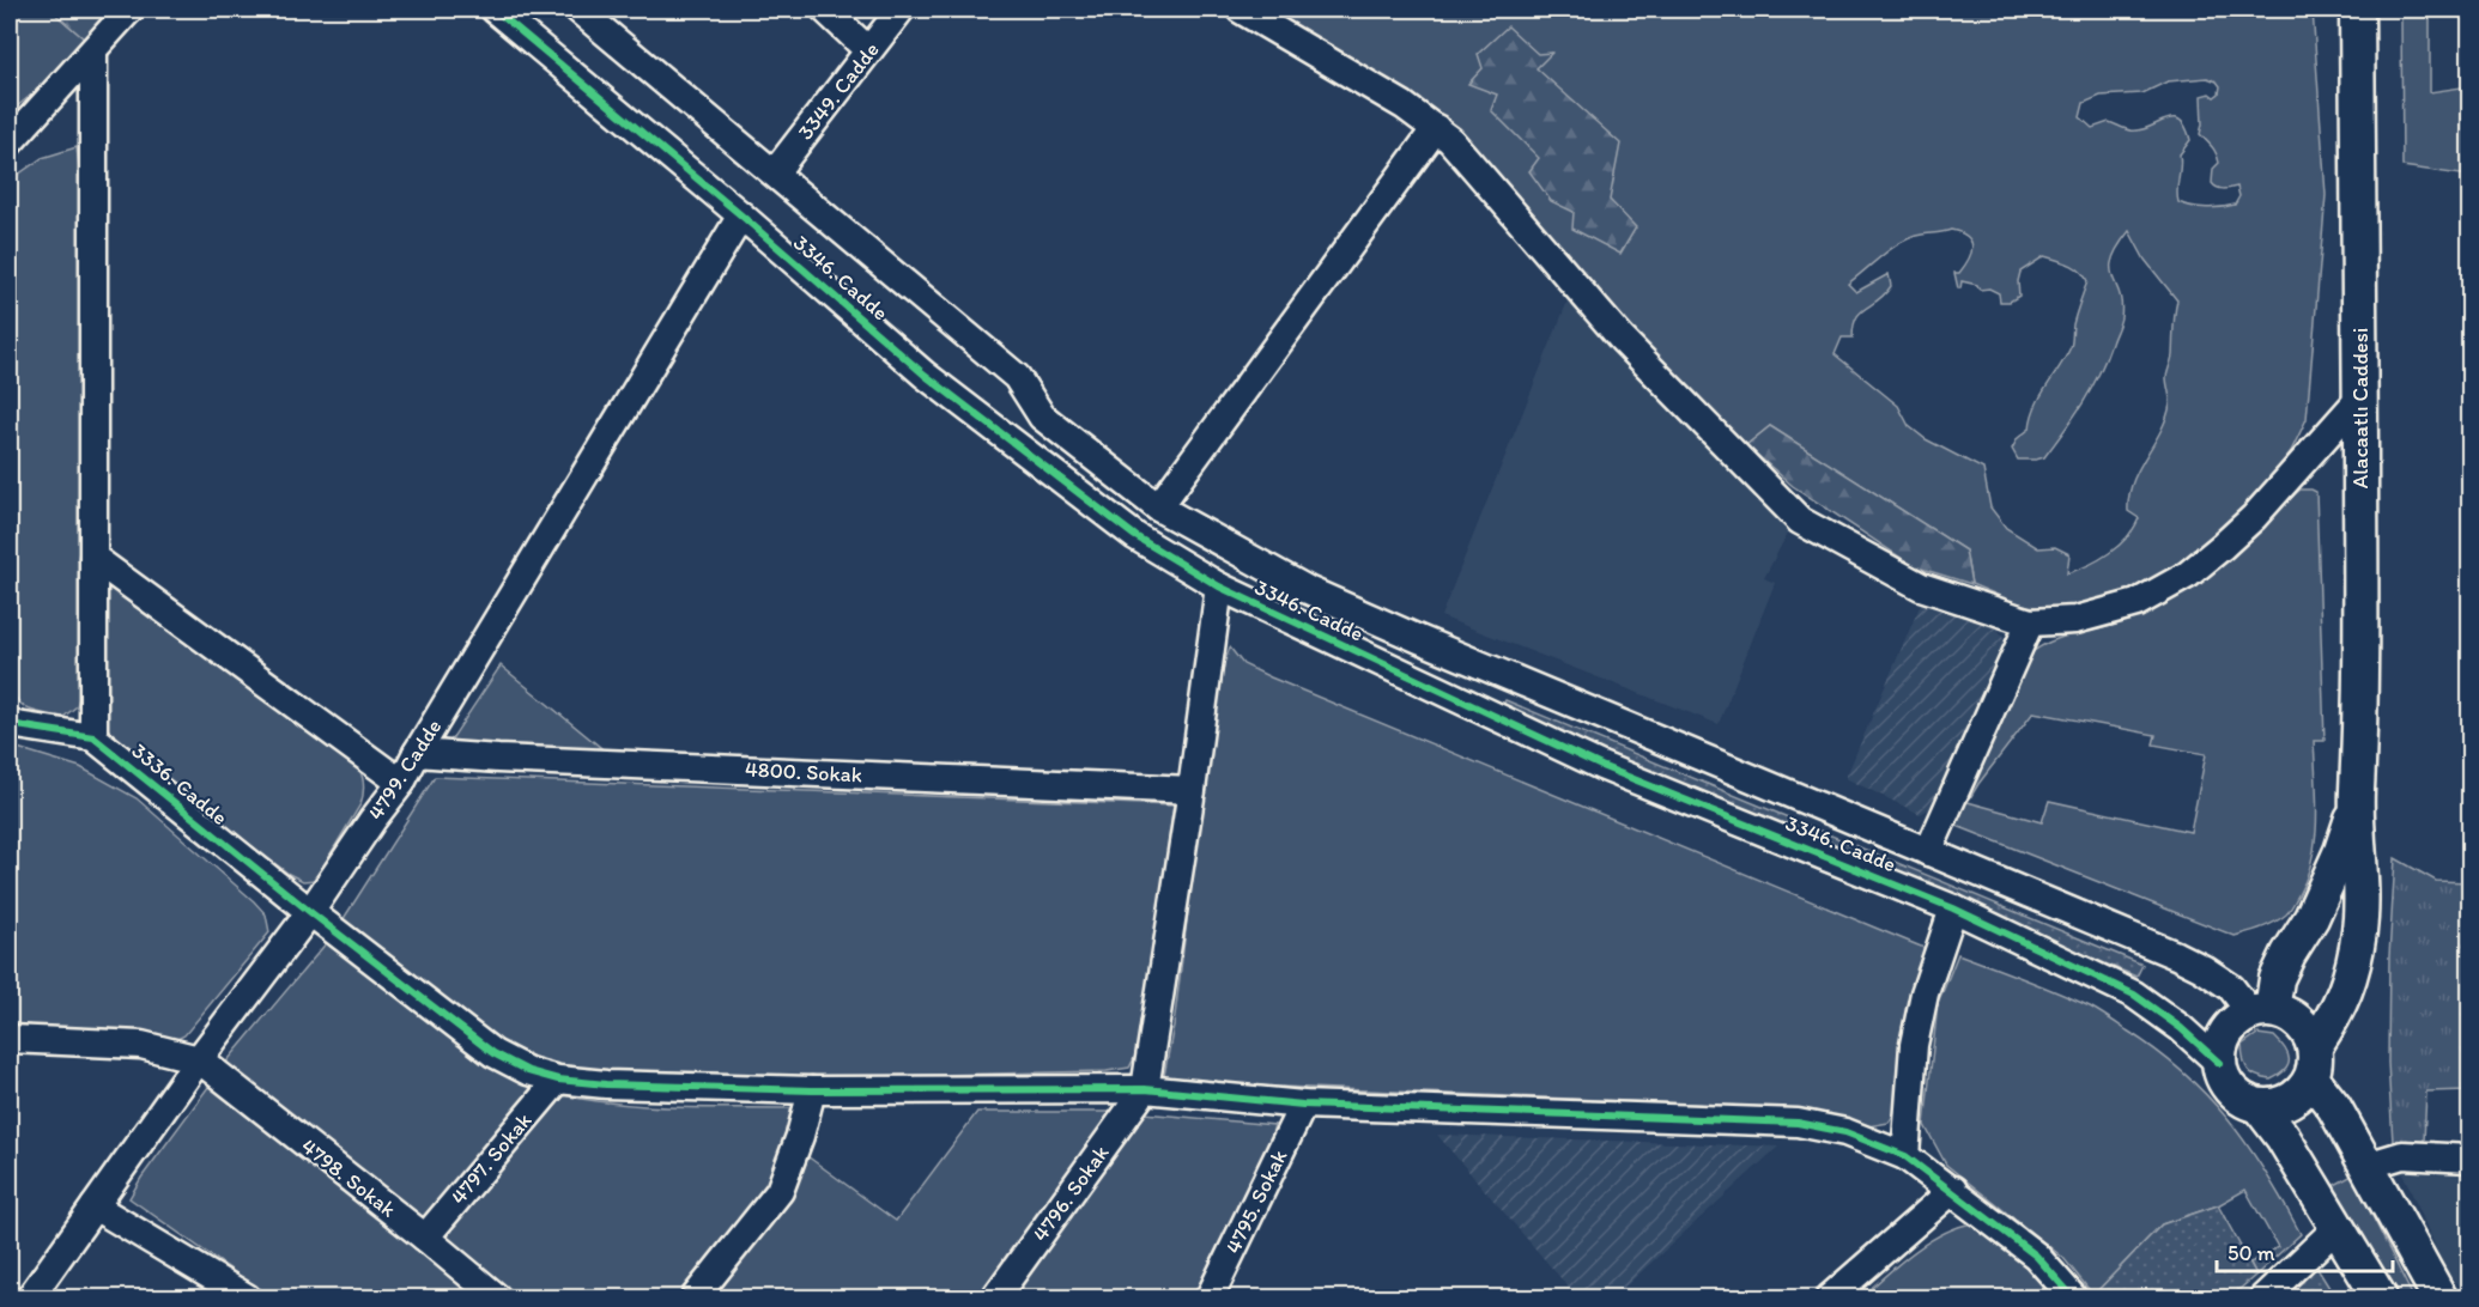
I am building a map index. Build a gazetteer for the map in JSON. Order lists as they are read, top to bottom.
{
  "streets": {
    "main road": ["Alacaatlı Caddesi"],
    "street": [
      "3349. Cadde",
      "3346. Cadde",
      "4799. Cadde",
      "4800. Sokak",
      "3336. Cadde",
      "4797. Sokak",
      "4798. Sokak",
      "4796. Sokak",
      "4795. Sokak"
    ]
  },
  "crossings": [
    ["3349. Cadde", "3346. Cadde"],
    ["3346. Cadde", "Alacaatlı Caddesi"],
    ["3346. Cadde", "4799. Cadde"],
    ["4799. Cadde", "4800. Sokak"],
    ["4799. Cadde", "3336. Cadde"],
    ["4799. Cadde", "4798. Sokak"],
    ["3336. Cadde", "4797. Sokak"],
    ["3336. Cadde", "4796. Sokak"],
    ["3336. Cadde", "4795. Sokak"],
    ["4797. Sokak", "4798. Sokak"]
  ],
  "scale_bar": "50 m"
}
